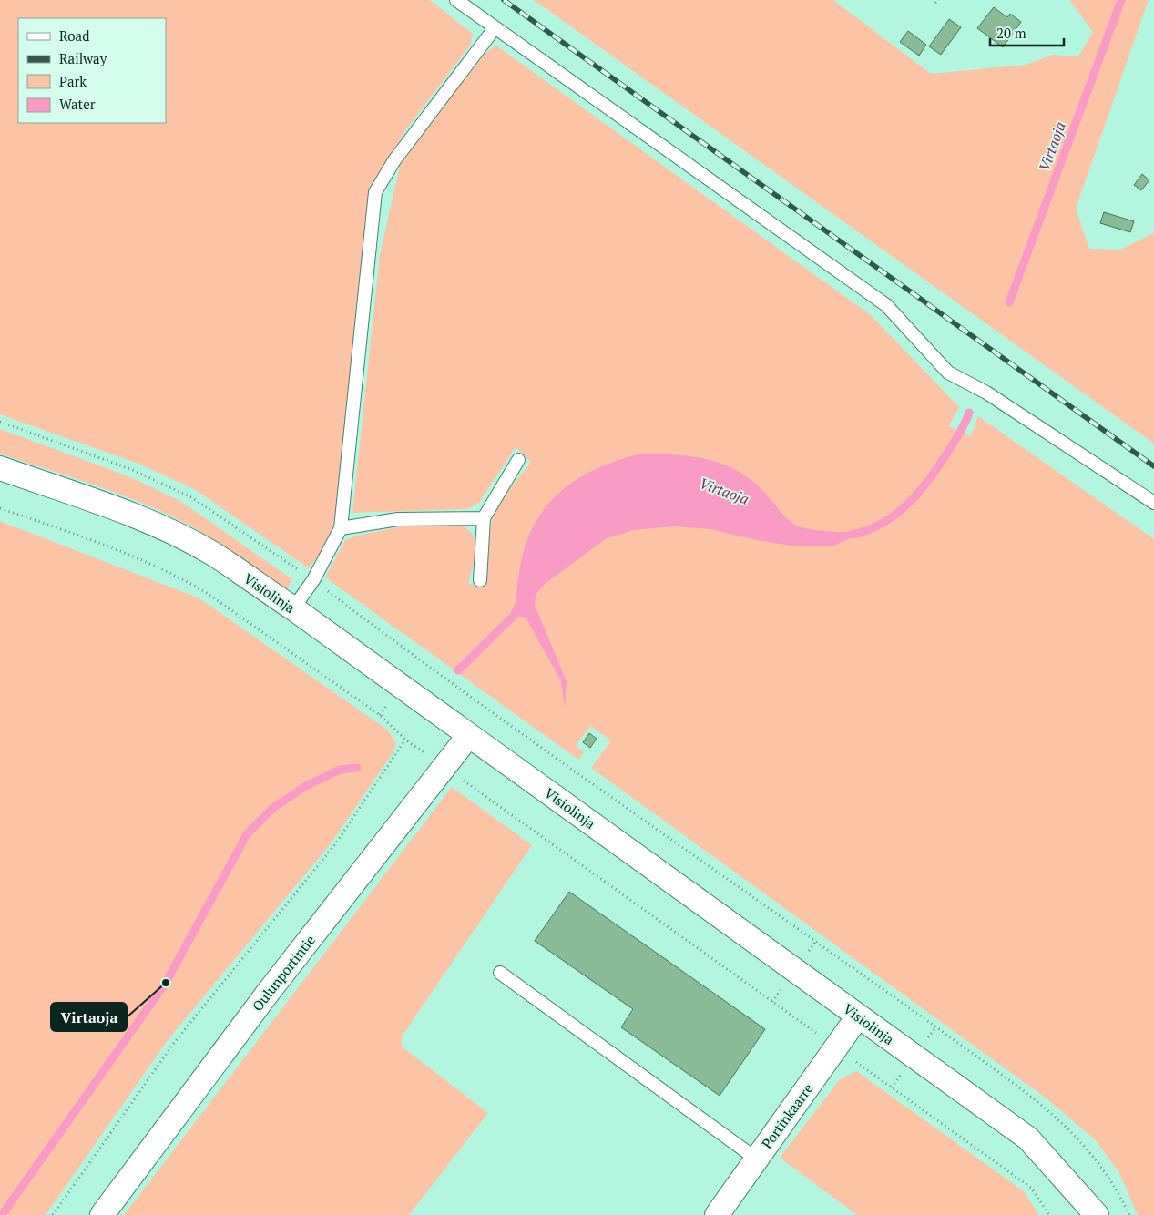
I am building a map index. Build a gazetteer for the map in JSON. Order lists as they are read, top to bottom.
{
  "streets": {
    "street": ["Visiolinja", "Oulunportintie", "Portinkaarre"]
  },
  "crossings": [
    ["Visiolinja", "Oulunportintie"],
    ["Visiolinja", "Portinkaarre"]
  ],
  "water": ["Virtaoja"],
  "places": ["Virtaoja"],
  "legend": [
    "Road",
    "Railway",
    "Park",
    "Water"
  ],
  "scale_bar": "20 m"
}
